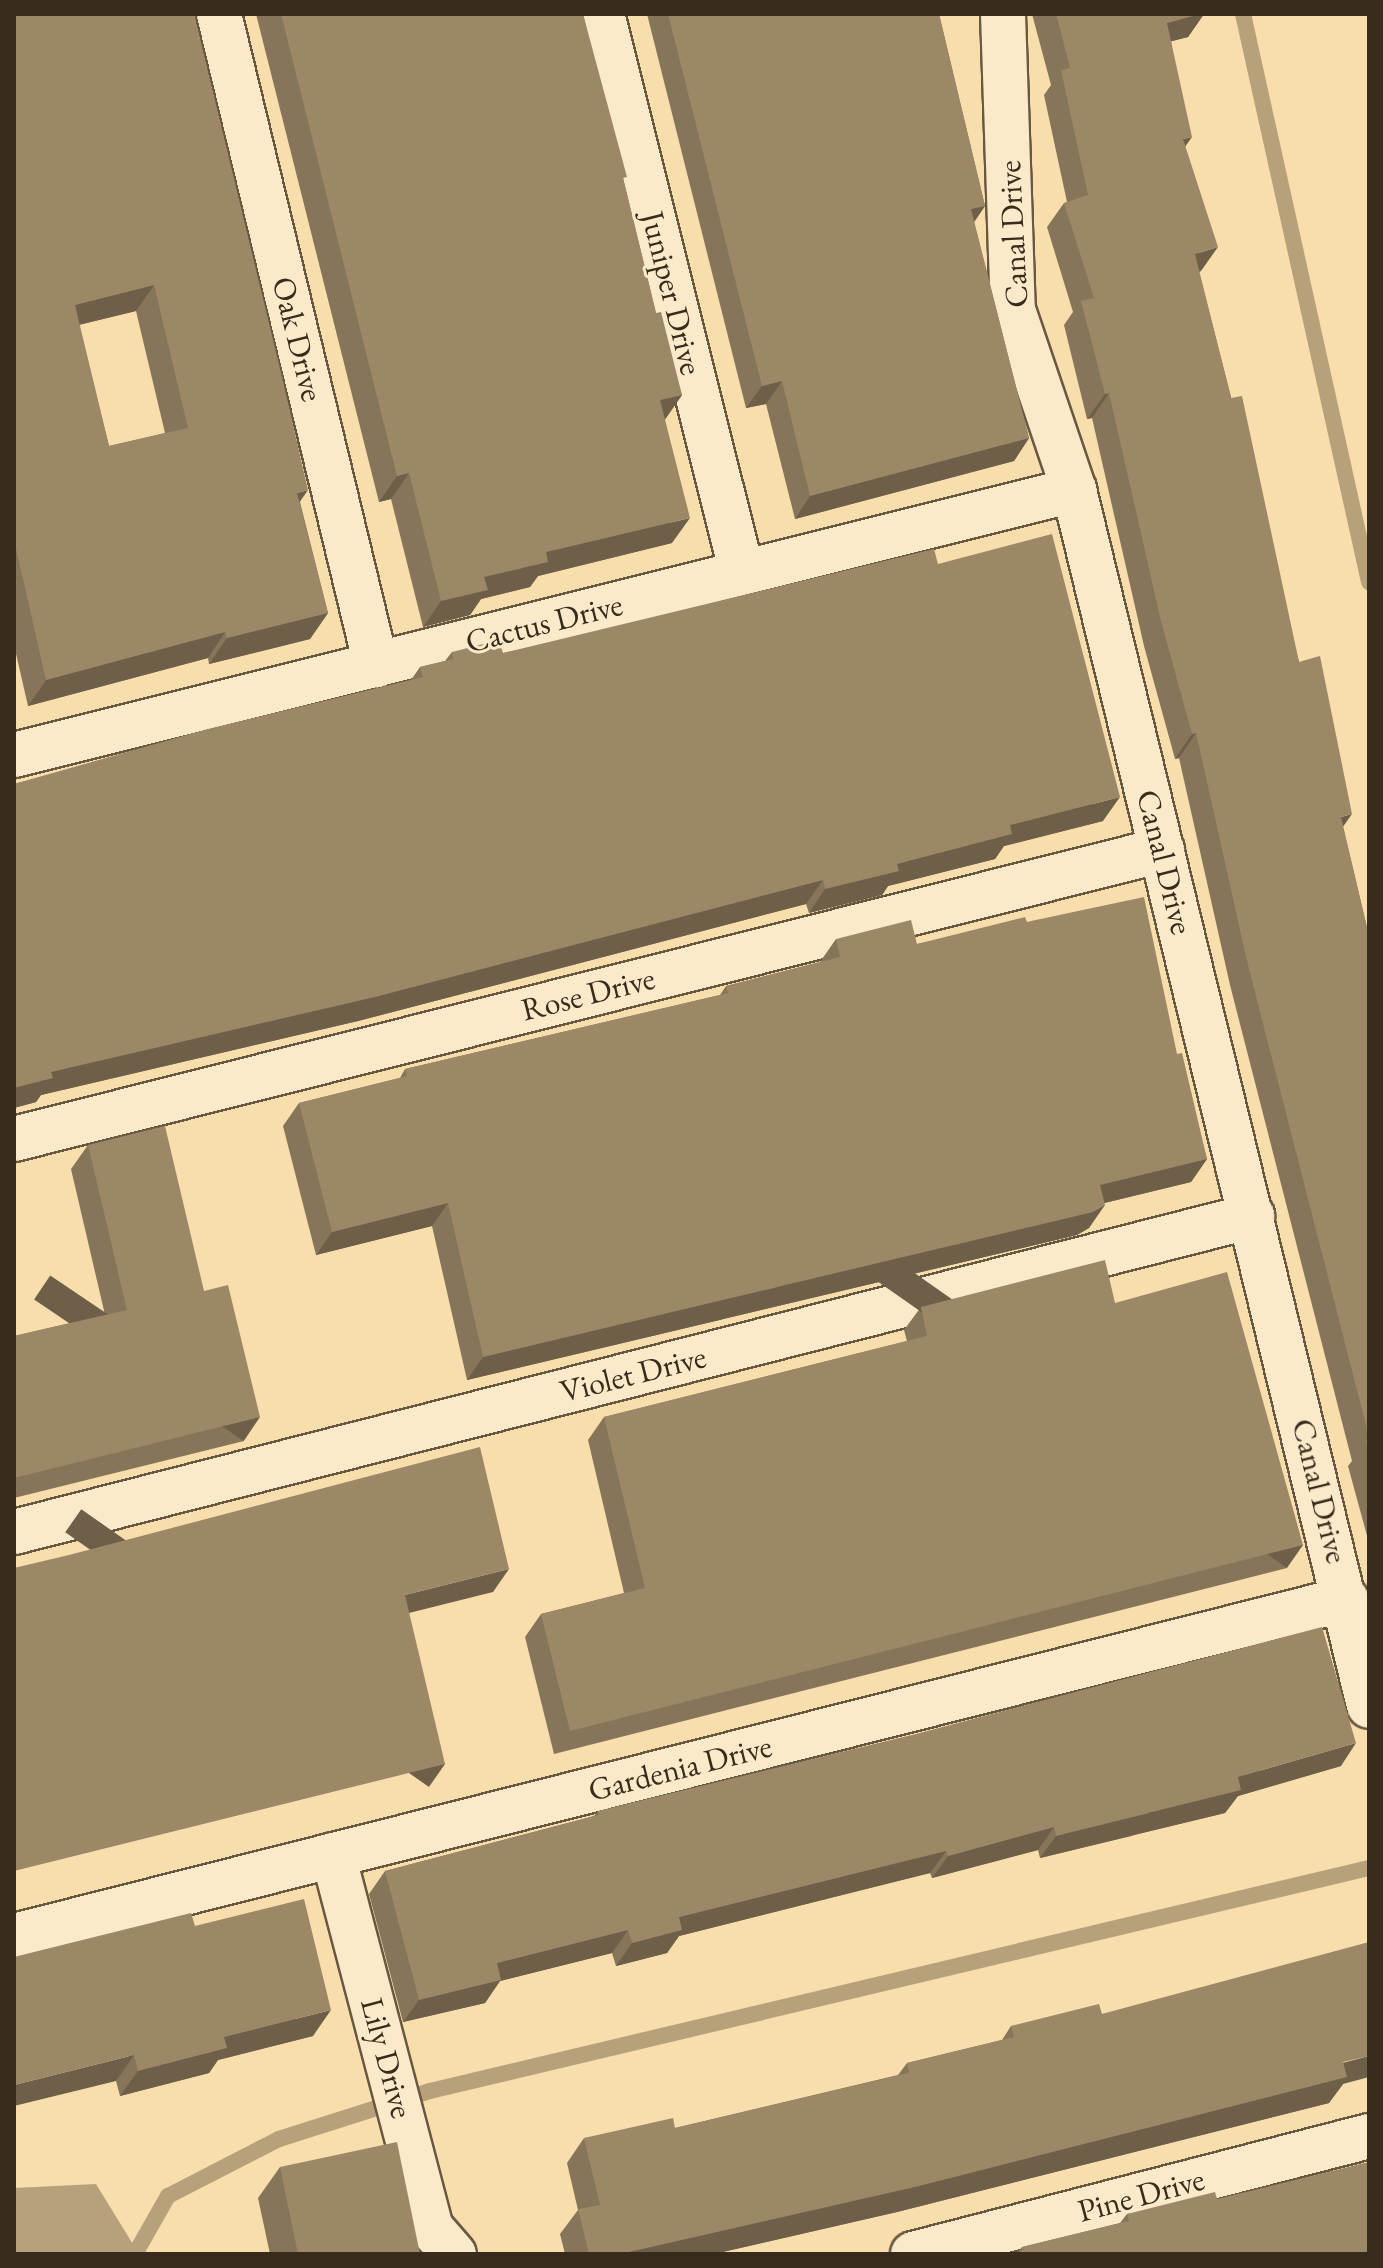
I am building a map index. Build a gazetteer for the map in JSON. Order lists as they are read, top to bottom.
{
  "streets": {
    "street": [
      "Canal Drive",
      "Juniper Drive",
      "Oak Drive",
      "Cactus Drive",
      "Rose Drive",
      "Violet Drive",
      "Gardenia Drive",
      "Lily Drive",
      "Pine Drive"
    ]
  },
  "crossings": [
    ["Canal Drive", "Cactus Drive"],
    ["Canal Drive", "Rose Drive"],
    ["Canal Drive", "Violet Drive"],
    ["Canal Drive", "Gardenia Drive"],
    ["Juniper Drive", "Cactus Drive"],
    ["Oak Drive", "Cactus Drive"],
    ["Gardenia Drive", "Lily Drive"]
  ]
}
